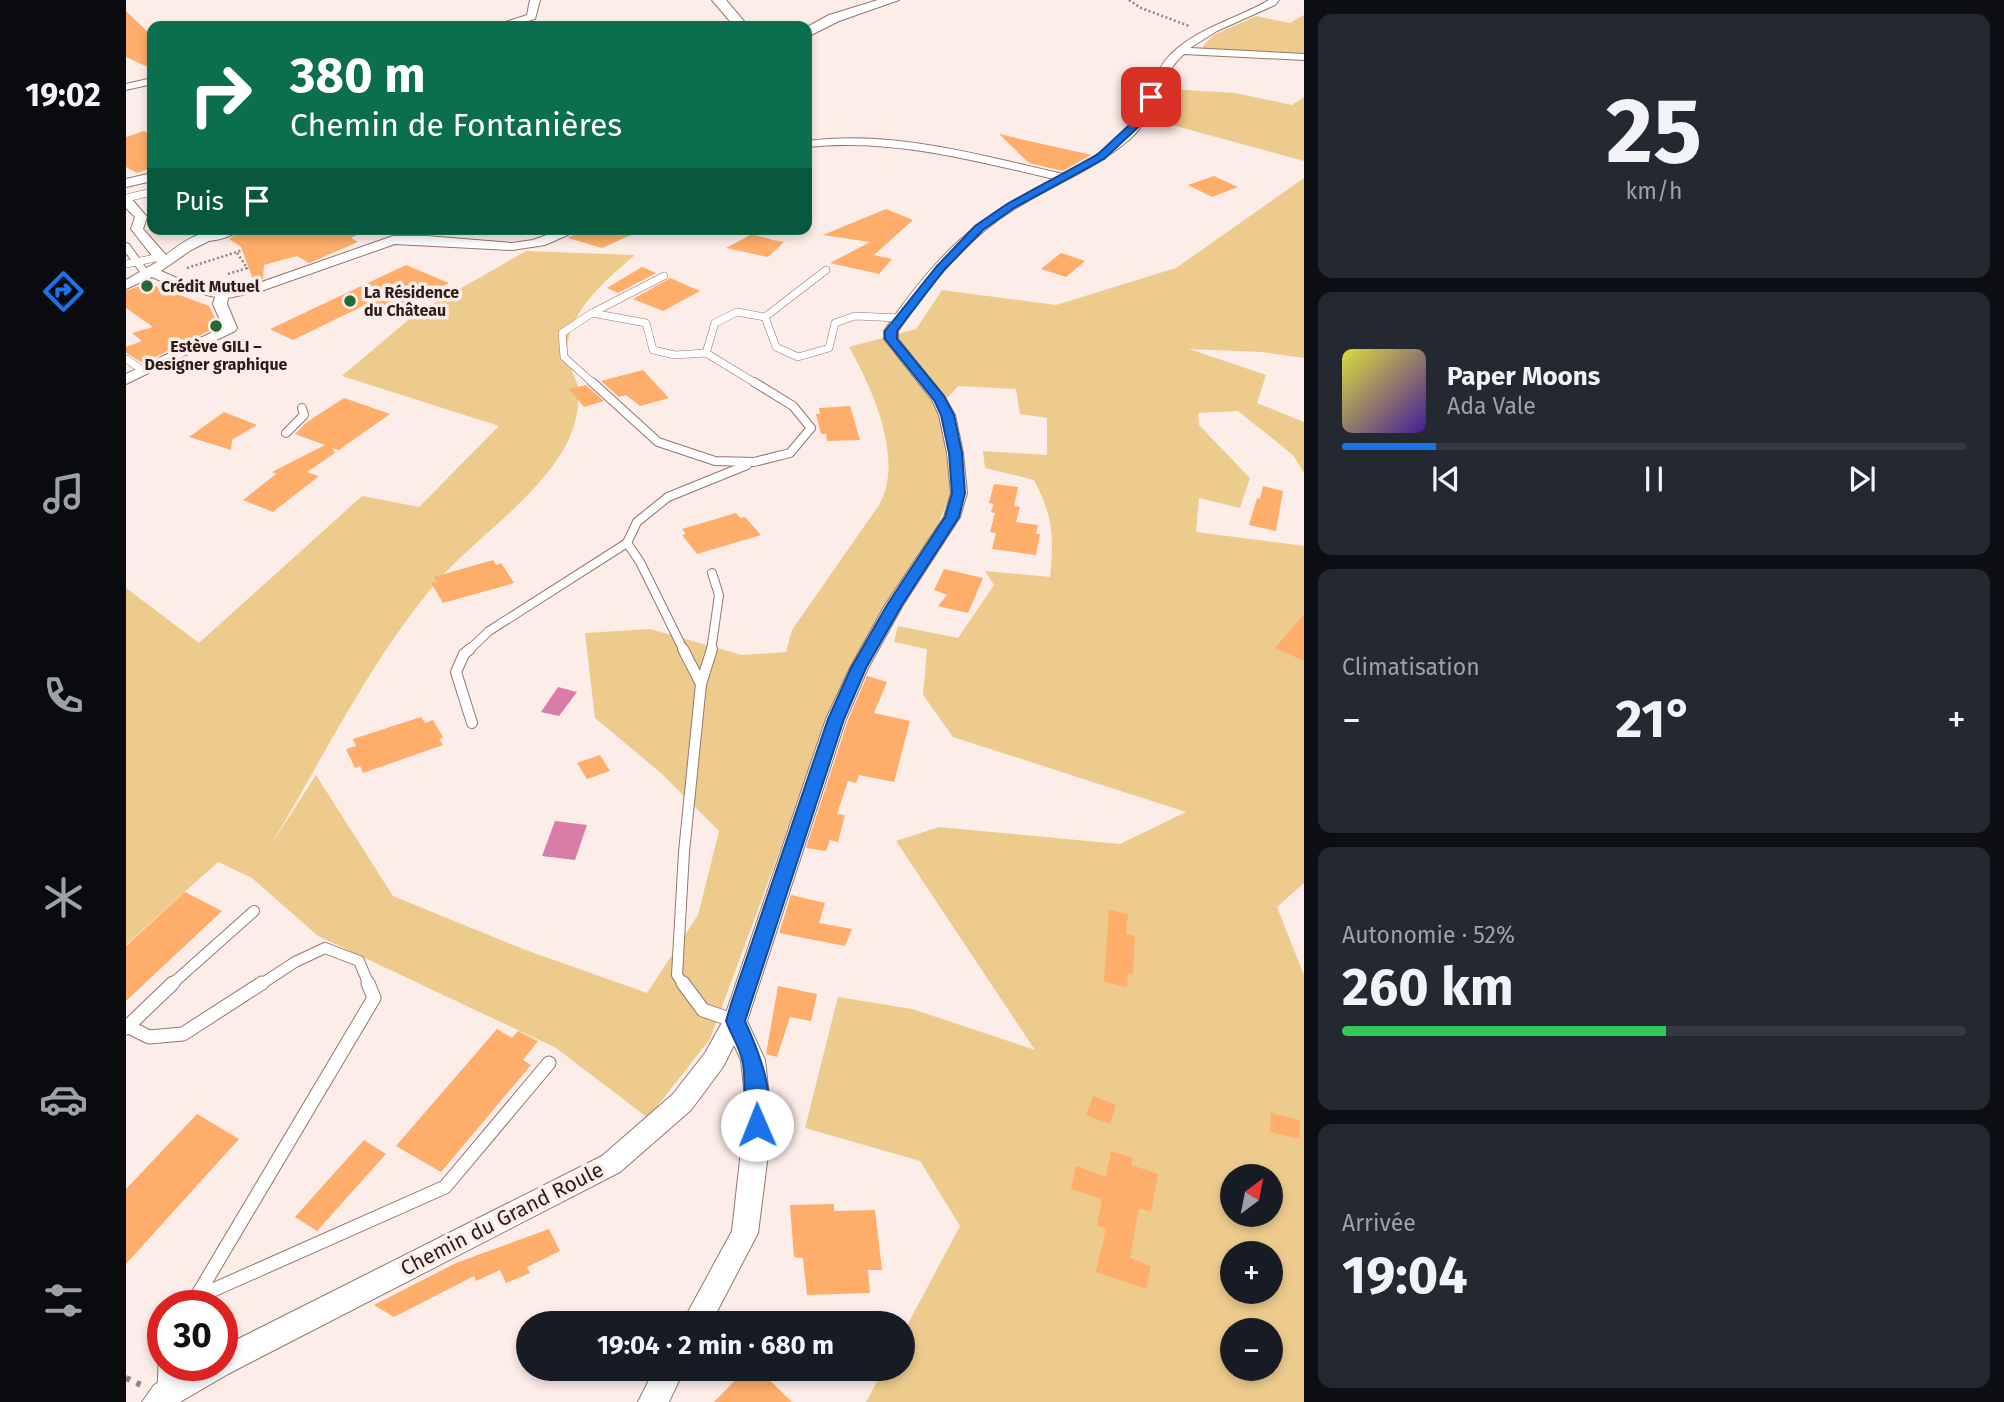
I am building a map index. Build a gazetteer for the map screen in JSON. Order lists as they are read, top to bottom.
{
  "streets": {
    "street": ["Chemin du Grand Roule"]
  },
  "places": ["Crédit Mutuel", "La Résidence du Château", "Estève GILI – Designer graphique"],
  "north": "top right",
  "page": {
    "tabs": "19:02",
    "tile": [
      ["25", "km/h"],
      "Climatisation",
      ["Autonomie · 52%", "260 km"],
      ["Arrivée", "19:04"]
    ],
    "turn": ["380 m", "Chemin de Fontanières"],
    "then": "Puis",
    "song": ["Paper Moons", "Ada Vale"],
    "heat": ["−", "21°", "+"],
    "map_buttons": ["+", "−"],
    "limit": "30",
    "trip": "19:04 · 2 min · 680 m"
  }
}
